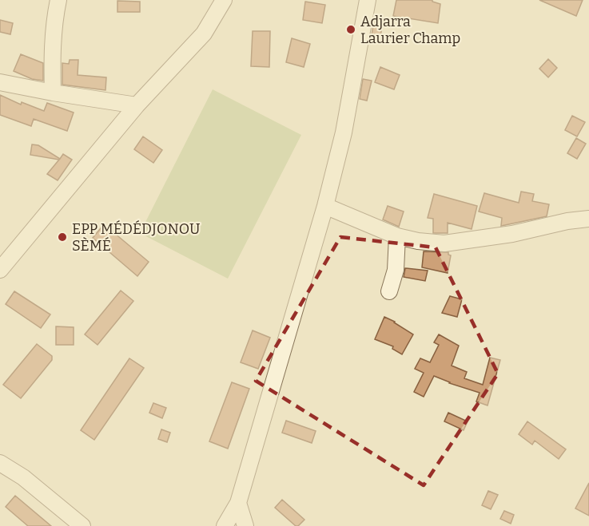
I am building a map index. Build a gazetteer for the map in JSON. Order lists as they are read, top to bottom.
{
  "places": ["Adjarra Laurier Champ", "EPP MÉDÉDJONOU SÈMÉ"]
}
